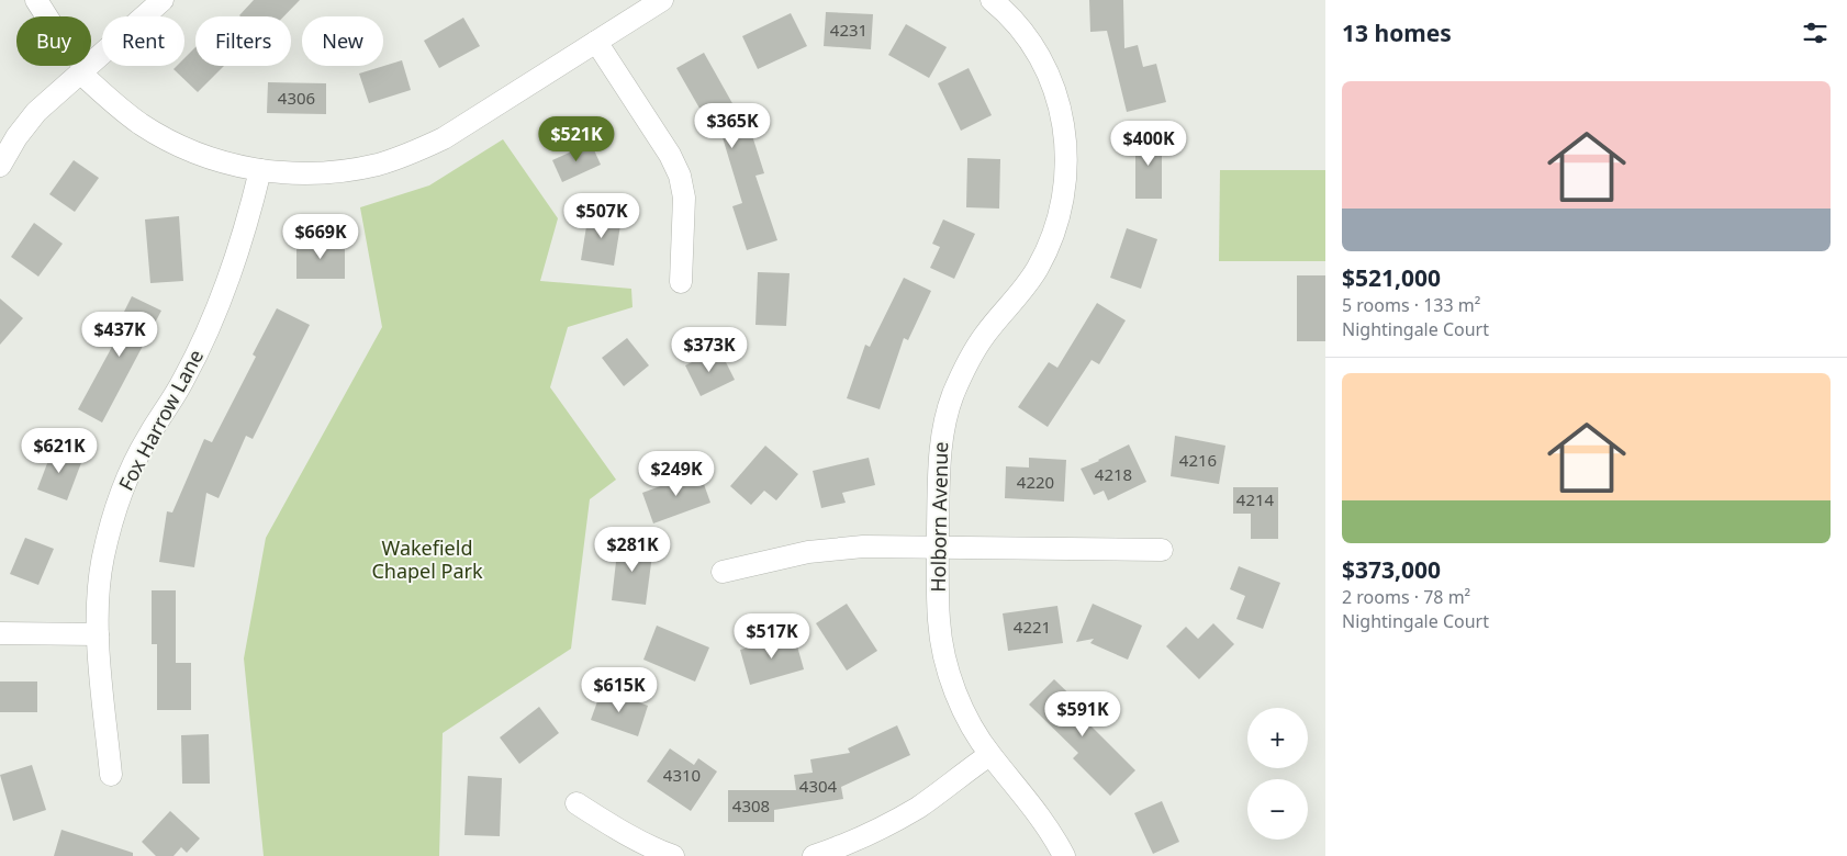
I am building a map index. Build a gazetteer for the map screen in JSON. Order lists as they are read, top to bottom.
{
  "streets": {
    "street": ["Fox Harrow Lane", "Holborn Avenue"]
  },
  "parks": ["Wakefield Chapel Park"],
  "house_numbers": [
    "4231",
    "4306",
    "4216",
    "4218",
    "4220",
    "4214",
    "4221",
    "4310",
    "4304",
    "4308"
  ],
  "page": {
    "heading": "13 homes",
    "chip": [
      "Buy",
      "Rent",
      "Filters",
      "New"
    ],
    "list": [
      {
        "name": "$521,000",
        "note": "5 rooms · 133 m² · Nightingale Court"
      },
      {
        "name": "$373,000",
        "note": "2 rooms · 78 m² · Nightingale Court"
      }
    ],
    "price": [
      "$365K",
      "$521K",
      "$400K",
      "$507K",
      "$669K",
      "$437K",
      "$373K",
      "$621K",
      "$249K",
      "$281K",
      "$517K",
      "$615K",
      "$591K"
    ],
    "map_buttons": ["+", "−"]
  }
}
